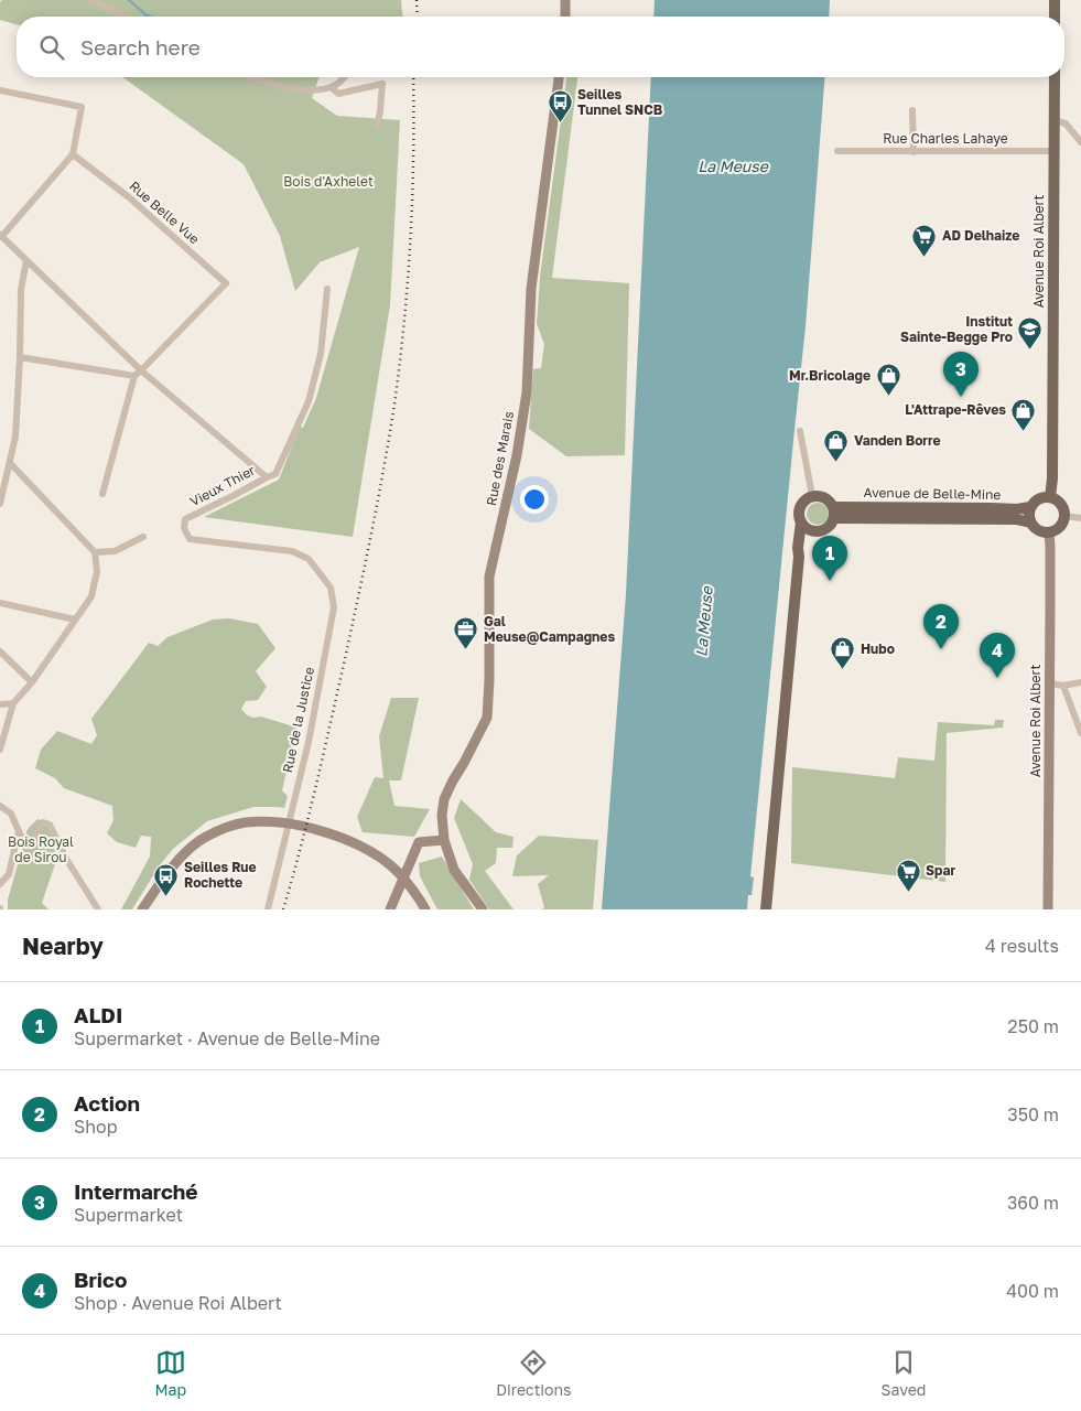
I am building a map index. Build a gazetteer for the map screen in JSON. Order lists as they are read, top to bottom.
{
  "streets": {
    "main road": ["Avenue Roi Albert", "Rue des Marais", "Avenue de Belle-Mine"],
    "street": [
      "Rue Charles Lahaye",
      "Rue Belle Vue",
      "Vieux Thier",
      "Rue de la Justice"
    ]
  },
  "crossings": [
    ["Rue Charles Lahaye", "Avenue Roi Albert"],
    ["Rue Belle Vue", "Vieux Thier"],
    ["Avenue Roi Albert", "Avenue de Belle-Mine"],
    ["Vieux Thier", "Rue de la Justice"]
  ],
  "water": ["La Meuse"],
  "parks": ["Bois d'Axhelet", "Bois Royal de Sirou"],
  "places": {
    "bus stop": ["Seilles Tunnel SNCB", "Seilles Rue Rochette"],
    "supermarket": ["AD Delhaize", "Spar"],
    "school or university": ["Institut Sainte-Begge Pro"],
    "shop": [
      "Mr.Bricolage",
      "L'Attrape-Rêves",
      "Vanden Borre",
      "Hubo"
    ],
    "office": ["Gal Meuse@Campagnes"]
  },
  "page": {
    "search": "Search here",
    "pins": [
      "3",
      "1",
      "2",
      "4"
    ],
    "heading": ["Nearby", "4 results"],
    "list": [
      {
        "mark": "1",
        "name": "ALDI",
        "note": "Supermarket · Avenue de Belle-Mine",
        "value": "250 m"
      },
      {
        "mark": "2",
        "name": "Action",
        "note": "Shop",
        "value": "350 m"
      },
      {
        "mark": "3",
        "name": "Intermarché",
        "note": "Supermarket",
        "value": "360 m"
      },
      {
        "mark": "4",
        "name": "Brico",
        "note": "Shop · Avenue Roi Albert",
        "value": "400 m"
      }
    ],
    "nav": ["Map", "Directions", "Saved"]
  }
}
